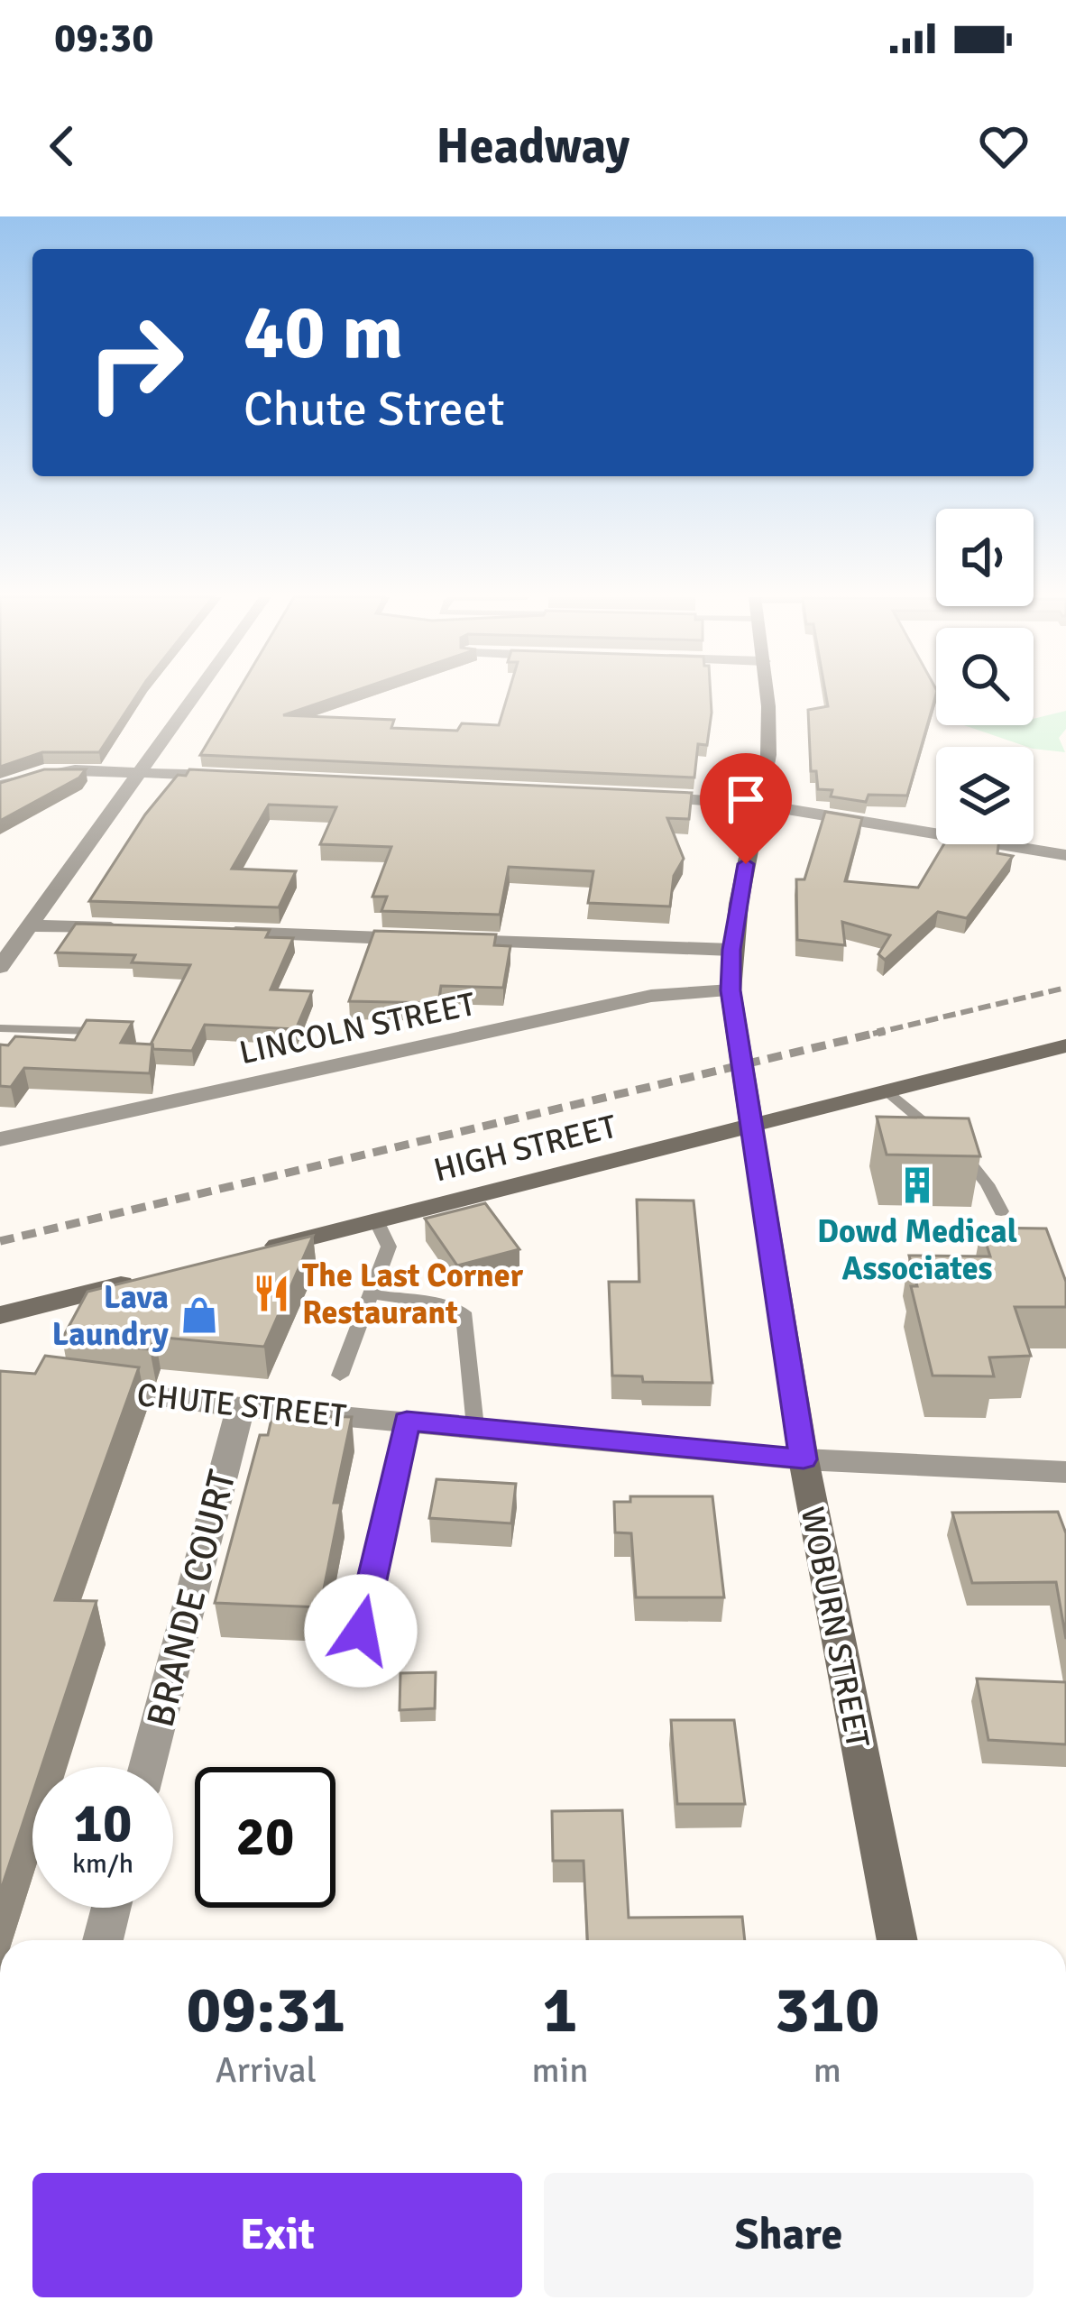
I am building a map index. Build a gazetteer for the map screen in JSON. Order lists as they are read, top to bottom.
{
  "streets": {
    "street": [
      "LINCOLN STREET",
      "HIGH STREET",
      "CHUTE STREET",
      "BRANDE COURT",
      "WOBURN STREET"
    ]
  },
  "crossings": [
    ["LINCOLN STREET", "WOBURN STREET"],
    ["HIGH STREET", "WOBURN STREET"],
    ["CHUTE STREET", "BRANDE COURT"],
    ["CHUTE STREET", "WOBURN STREET"]
  ],
  "places": {
    "building": ["Dowd Medical Associates"],
    "restaurant": ["The Last Corner Restaurant"],
    "shop": ["Lava Laundry"]
  },
  "page": {
    "status": "09:30",
    "header": "Headway",
    "turn": ["40 m", "Chute Street"],
    "speed": "10 km/h",
    "limit": "20",
    "eta": [
      "09:31",
      "Arrival",
      "1",
      "min",
      "310",
      "m"
    ],
    "buttons": ["Exit", "Share"]
  }
}
